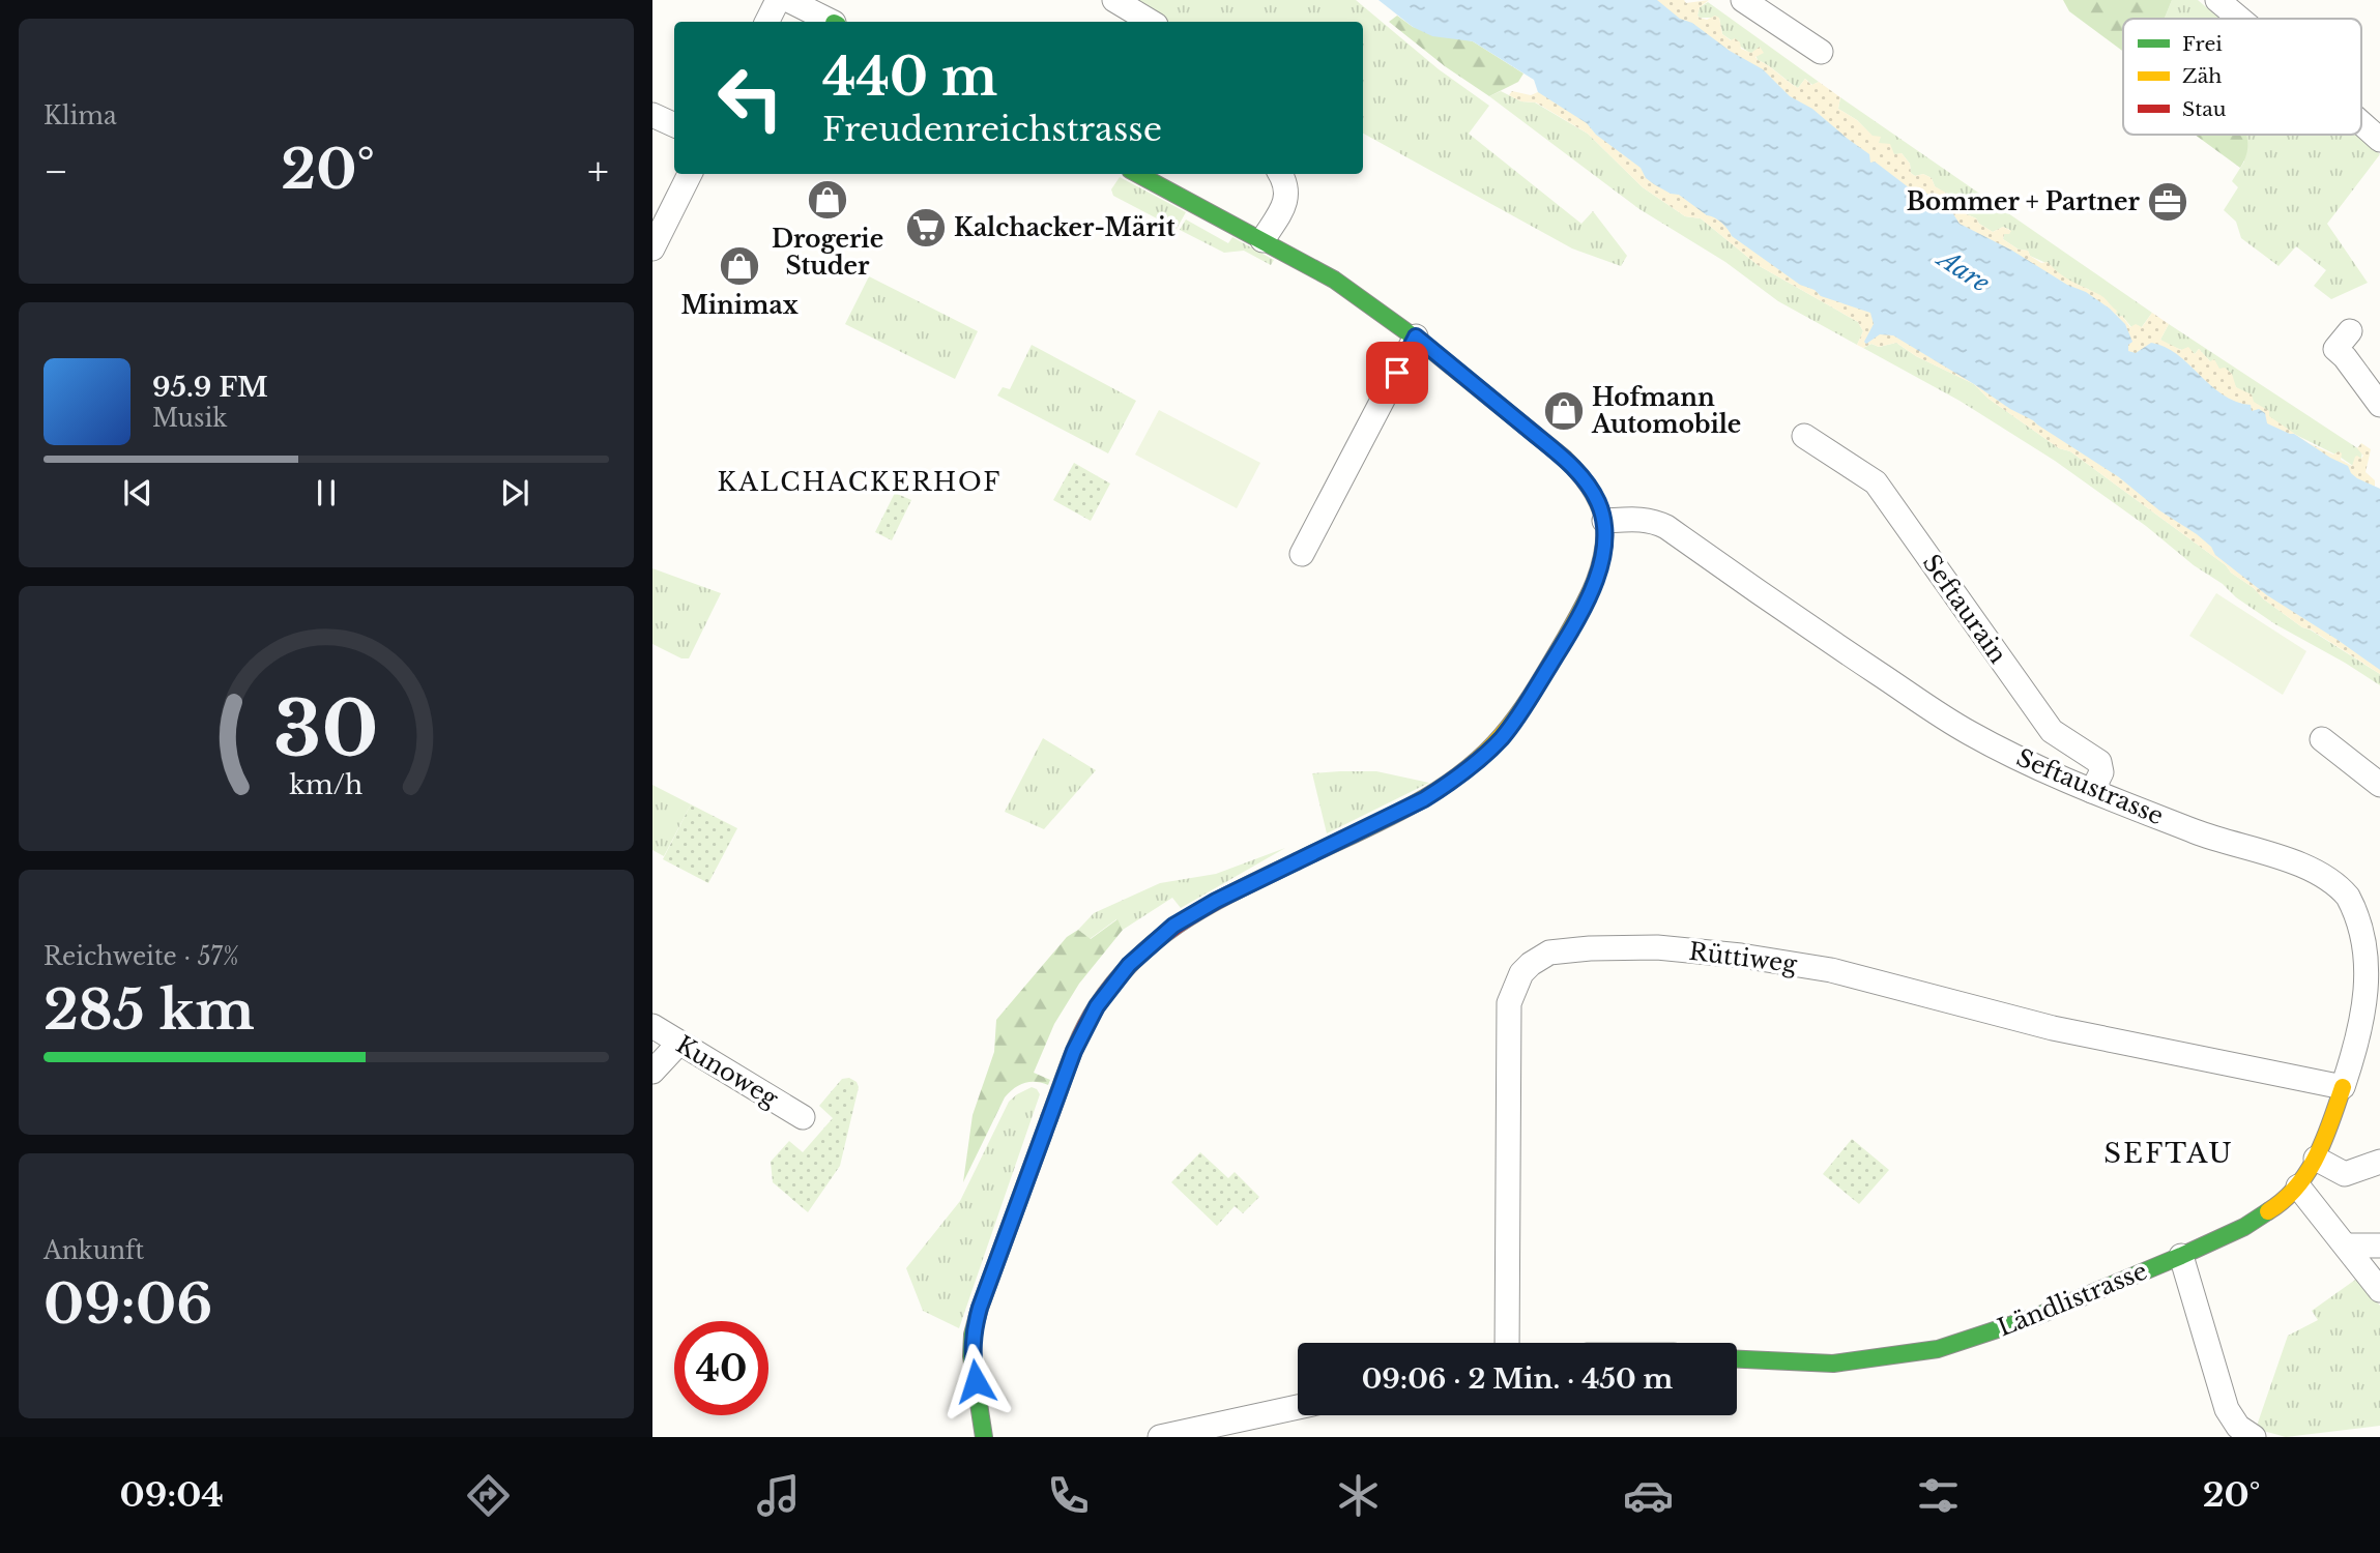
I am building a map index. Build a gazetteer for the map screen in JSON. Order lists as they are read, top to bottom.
{
  "streets": {
    "street": [
      "Seftaurain",
      "Seftaustrasse",
      "Rüttiweg",
      "Kunoweg",
      "Ländlistrasse"
    ]
  },
  "crossings": [
    ["Seftaurain", "Seftaustrasse"],
    ["Seftaustrasse", "Rüttiweg"],
    ["Seftaustrasse", "Ländlistrasse"]
  ],
  "districts": ["KALCHACKERHOF", "SEFTAU"],
  "water": ["Aare"],
  "places": {
    "shop": ["Drogerie Studer", "Minimax", "Hofmann Automobile"],
    "office": ["Bommer + Partner"],
    "supermarket": ["Kalchacker-Märit"]
  },
  "legend": ["Frei", "Zäh", "Stau"],
  "page": {
    "tile": [
      "Klima",
      ["Reichweite · 57%", "285 km"],
      ["Ankunft", "09:06"]
    ],
    "turn": ["440 m", "Freudenreichstrasse"],
    "heat": ["−", "20°", "+"],
    "song": ["95.9 FM", "Musik"],
    "limit": "40",
    "trip": "09:06 · 2 Min. · 450 m",
    "tabs": ["09:04", "20°"],
    "gauge": ["30", "km/h"]
  }
}
